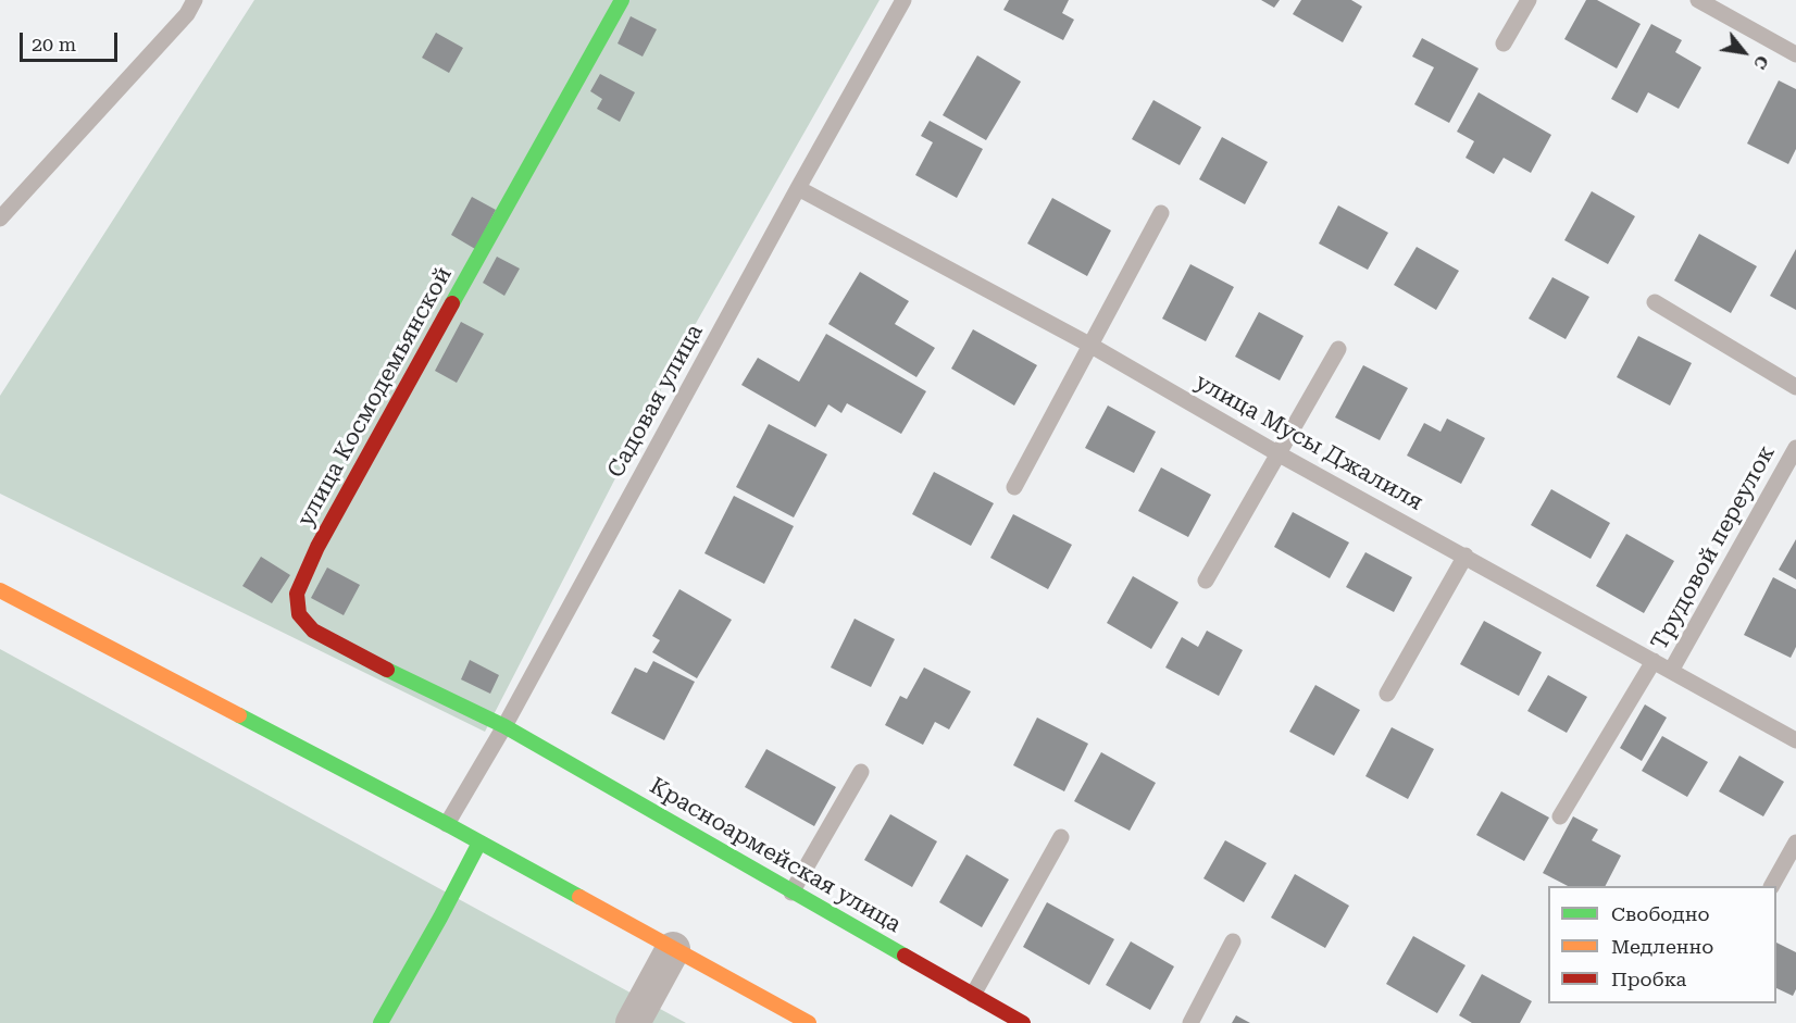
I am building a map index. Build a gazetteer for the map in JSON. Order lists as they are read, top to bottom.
{
  "streets": {
    "street": ["улица Космодемьянской", "Красноармейская улица"],
    "lane": ["Садовая улица", "улица Мусы Джалиля", "Трудовой переулок"]
  },
  "crossings": [
    ["улица Космодемьянской", "Садовая улица"],
    ["улица Космодемьянской", "Красноармейская улица"],
    ["Садовая улица", "улица Мусы Джалиля"],
    ["Садовая улица", "Красноармейская улица"],
    ["улица Мусы Джалиля", "Трудовой переулок"]
  ],
  "legend": ["Свободно", "Медленно", "Пробка"],
  "scale_bar": "20 m",
  "north": "bottom right"
}
